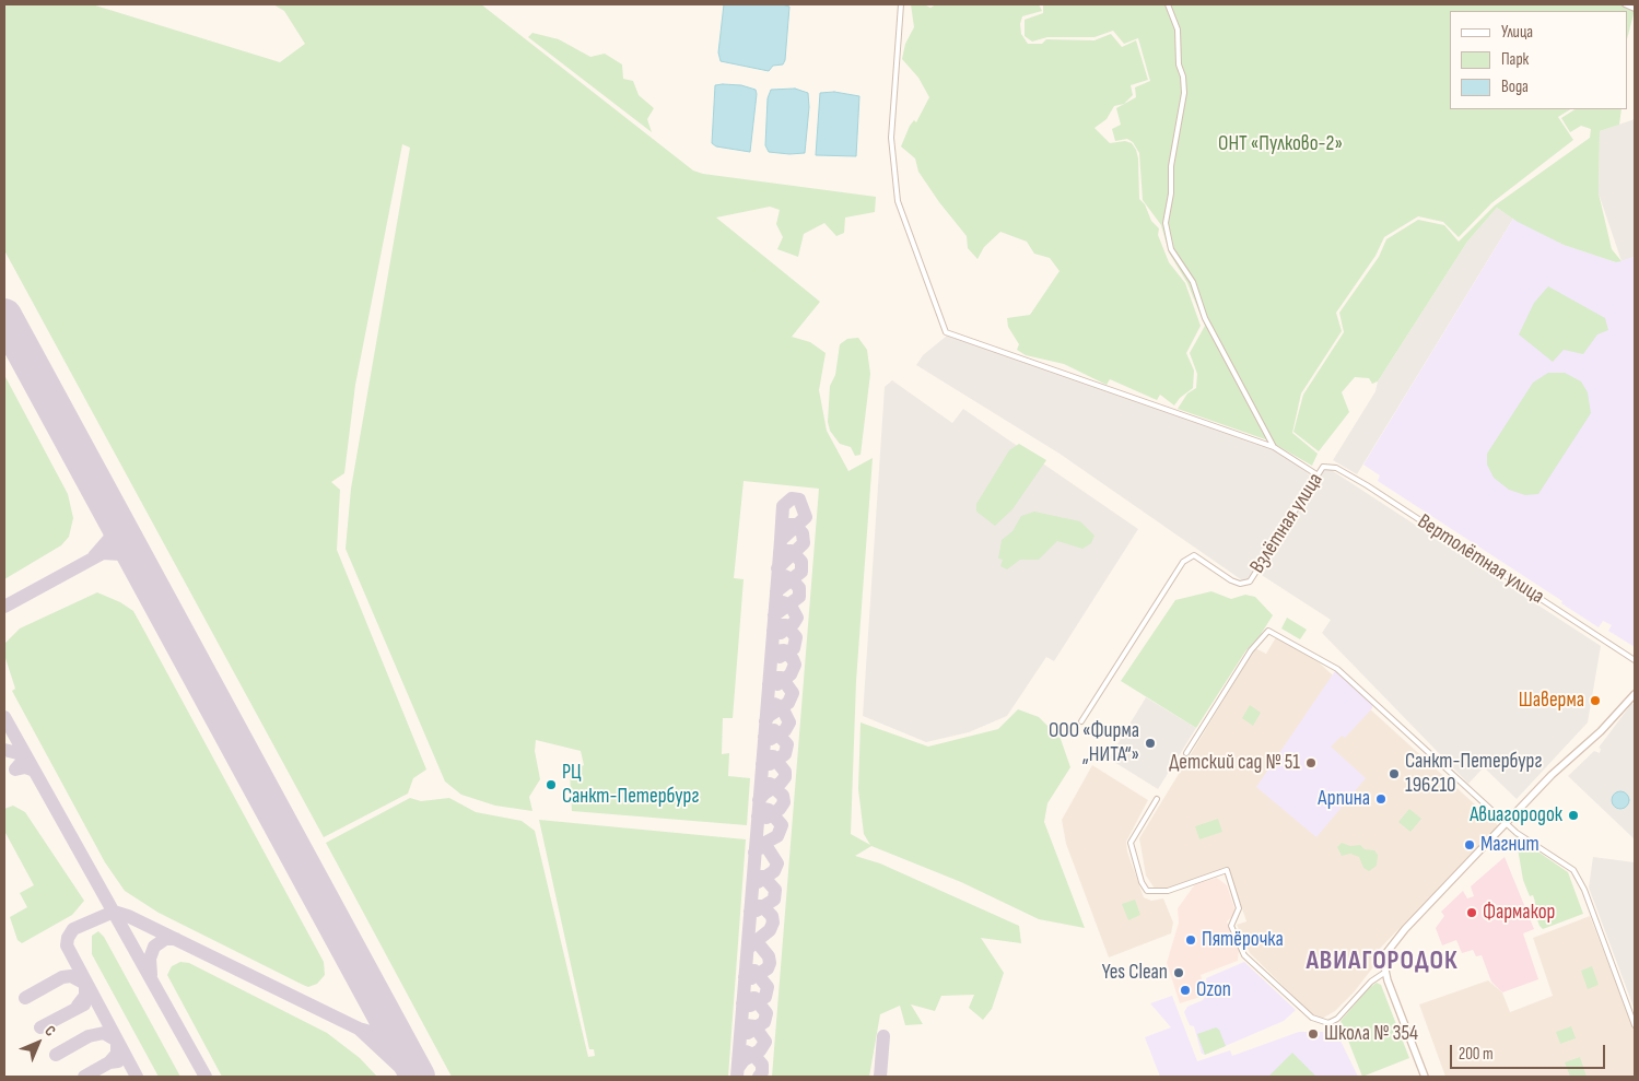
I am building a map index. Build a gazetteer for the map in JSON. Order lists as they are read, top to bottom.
{
  "streets": {
    "street": ["Взлётная улица", "Вертолётная улица"]
  },
  "crossings": [
    ["Взлётная улица", "Вертолётная улица"]
  ],
  "districts": ["АВИАГОРОДОК"],
  "parks": ["ОНТ «Пулково-2»"],
  "places": [
    "Шаверма",
    "ООО «Фирма „НИТА“»",
    "Детский сад № 51",
    "Санкт-Петербург 196210",
    "РЦ Санкт-Петербург",
    "Арпина",
    "Авиагородок",
    "Магнит",
    "Фармакор",
    "Пятёрочка",
    "Yes Clean",
    "Ozon",
    "Школа № 354"
  ],
  "legend": ["Улица", "Парк", "Вода"],
  "scale_bar": "200 m",
  "north": "top right"
}
